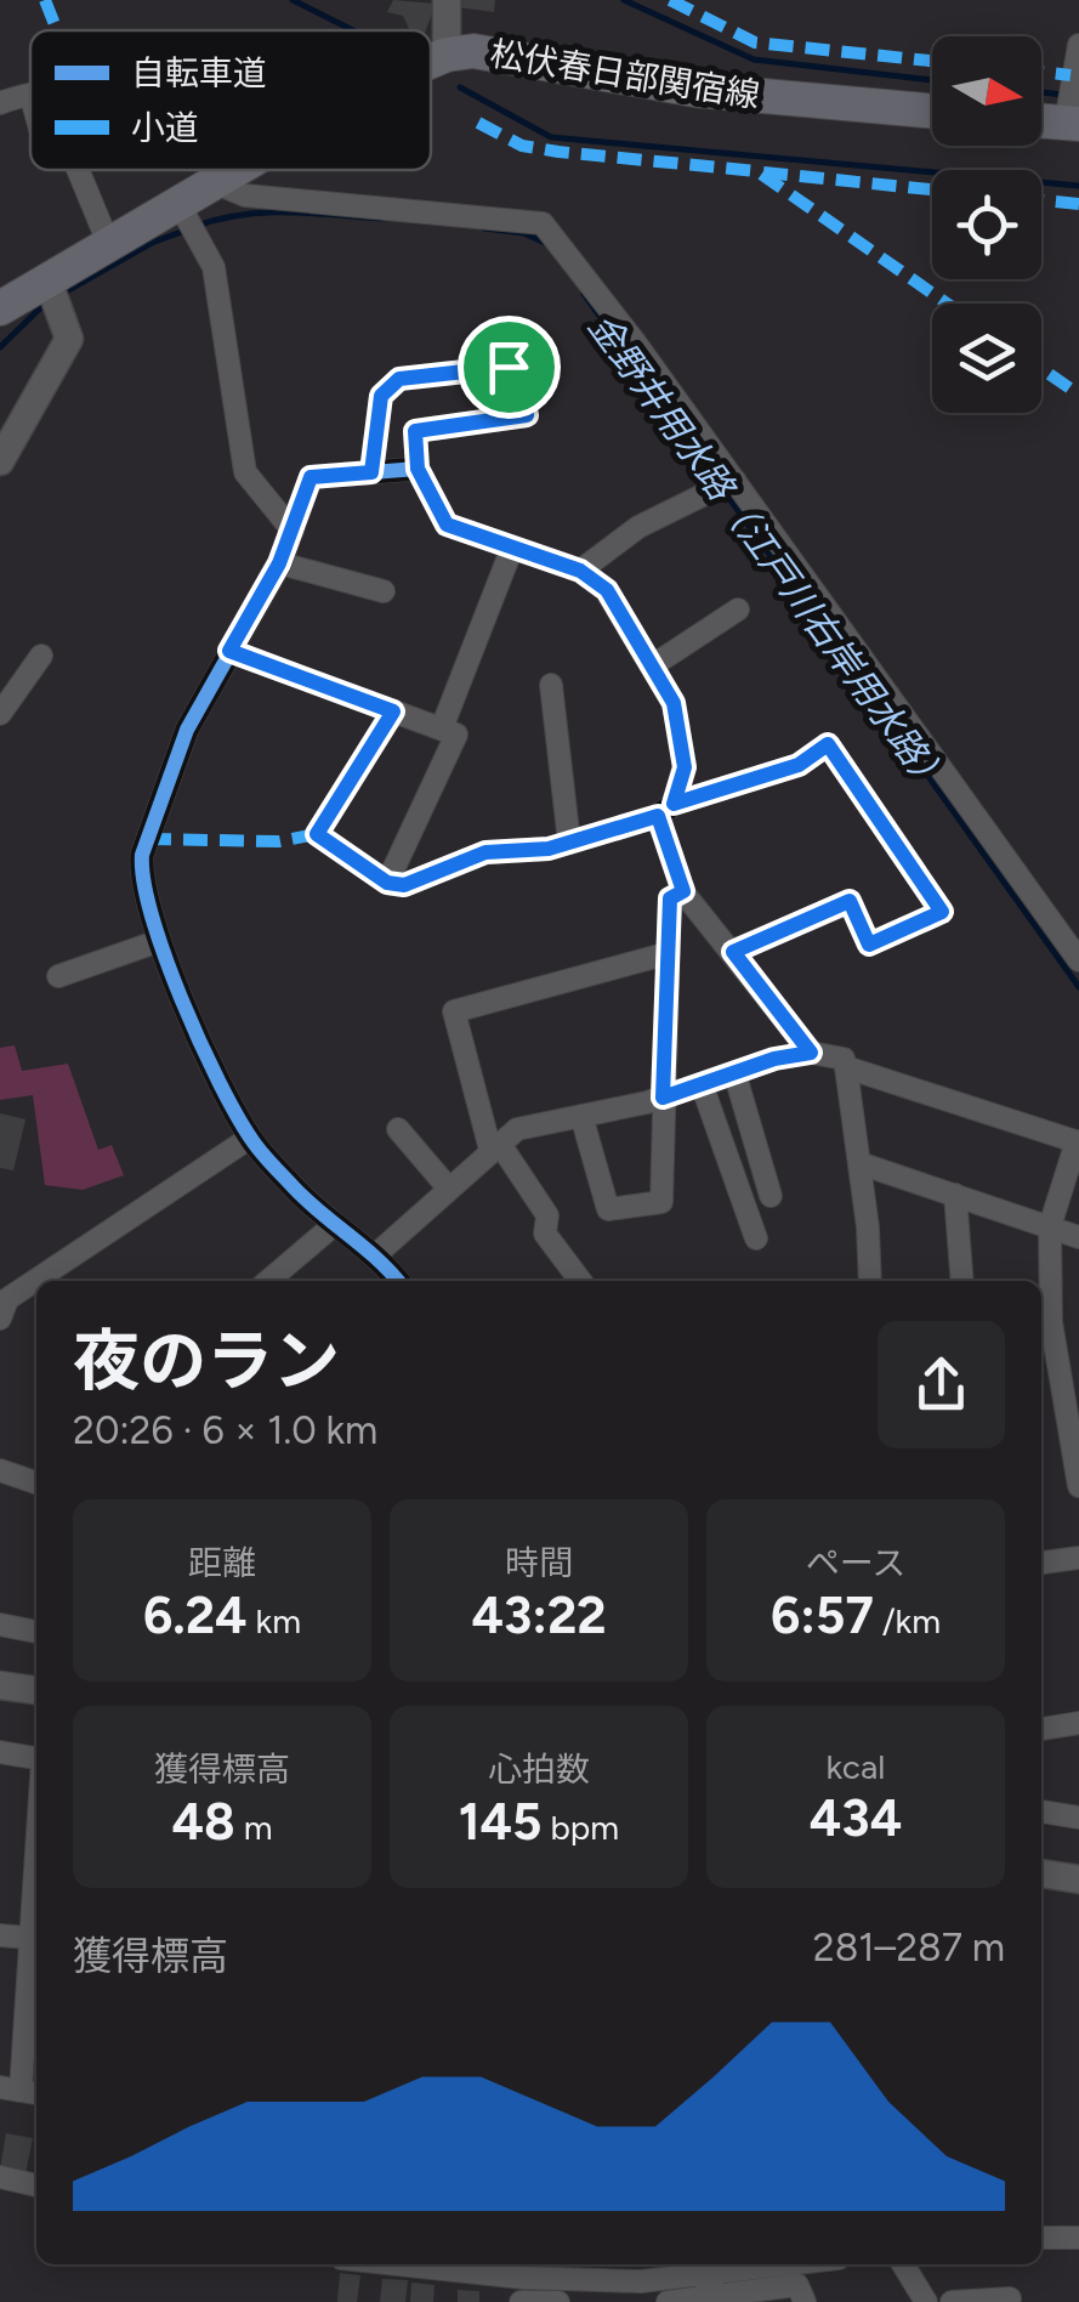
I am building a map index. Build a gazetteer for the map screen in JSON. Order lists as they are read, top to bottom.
{
  "streets": {
    "main road": ["松伏春日部関宿線"]
  },
  "water": ["金野井用水路（江戸川右岸用水路）"],
  "legend": ["自転車道", "小道"],
  "north": "right",
  "page": {
    "heading": ["夜のラン", "20:26 · 6 × 1.0 km"],
    "stats": [
      ["距離", "6.24 km"],
      ["時間", "43:22"],
      ["ペース", "6:57 /km"],
      ["獲得標高", "48 m"],
      ["心拍数", "145 bpm"],
      ["kcal", "434"]
    ],
    "chart": ["獲得標高", "281–287 m"]
  }
}
